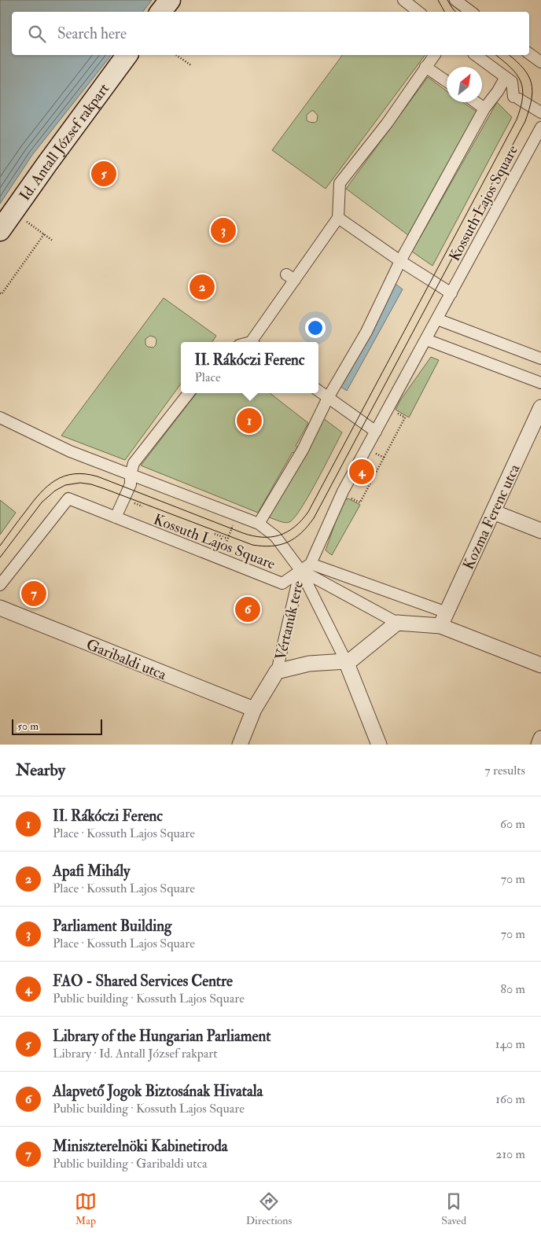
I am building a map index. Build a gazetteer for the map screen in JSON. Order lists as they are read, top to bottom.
{
  "streets": {
    "main road": ["Id. Antall József rakpart"],
    "street": [
      "Kossuth Lajos Square",
      "Kozma Ferenc utca",
      "Vértanúk tere",
      "Garibaldi utca"
    ]
  },
  "crossings": [
    ["Kossuth Lajos Square", "Vértanúk tere"],
    ["Kozma Ferenc utca", "Vértanúk tere"]
  ],
  "scale_bar": "50 m",
  "north": "top right",
  "page": {
    "search": "Search here",
    "pins": [
      "5",
      "3",
      "2",
      "1",
      "4",
      "7",
      "6"
    ],
    "popup": ["II. Rákóczi Ferenc", "Place"],
    "scale": "50 m",
    "heading": ["Nearby", "7 results"],
    "list": [
      {
        "mark": "1",
        "name": "II. Rákóczi Ferenc",
        "note": "Place · Kossuth Lajos Square",
        "value": "60 m"
      },
      {
        "mark": "2",
        "name": "Apafi Mihály",
        "note": "Place · Kossuth Lajos Square",
        "value": "70 m"
      },
      {
        "mark": "3",
        "name": "Parliament Building",
        "note": "Place · Kossuth Lajos Square",
        "value": "70 m"
      },
      {
        "mark": "4",
        "name": "FAO - Shared Services Centre",
        "note": "Public building · Kossuth Lajos Square",
        "value": "80 m"
      },
      {
        "mark": "5",
        "name": "Library of the Hungarian Parliament",
        "note": "Library · Id. Antall József rakpart",
        "value": "140 m"
      },
      {
        "mark": "6",
        "name": "Alapvető Jogok Biztosának Hivatala",
        "note": "Public building · Kossuth Lajos Square",
        "value": "160 m"
      },
      {
        "mark": "7",
        "name": "Miniszterelnöki Kabinetiroda",
        "note": "Public building · Garibaldi utca",
        "value": "210 m"
      }
    ],
    "nav": ["Map", "Directions", "Saved"]
  }
}
